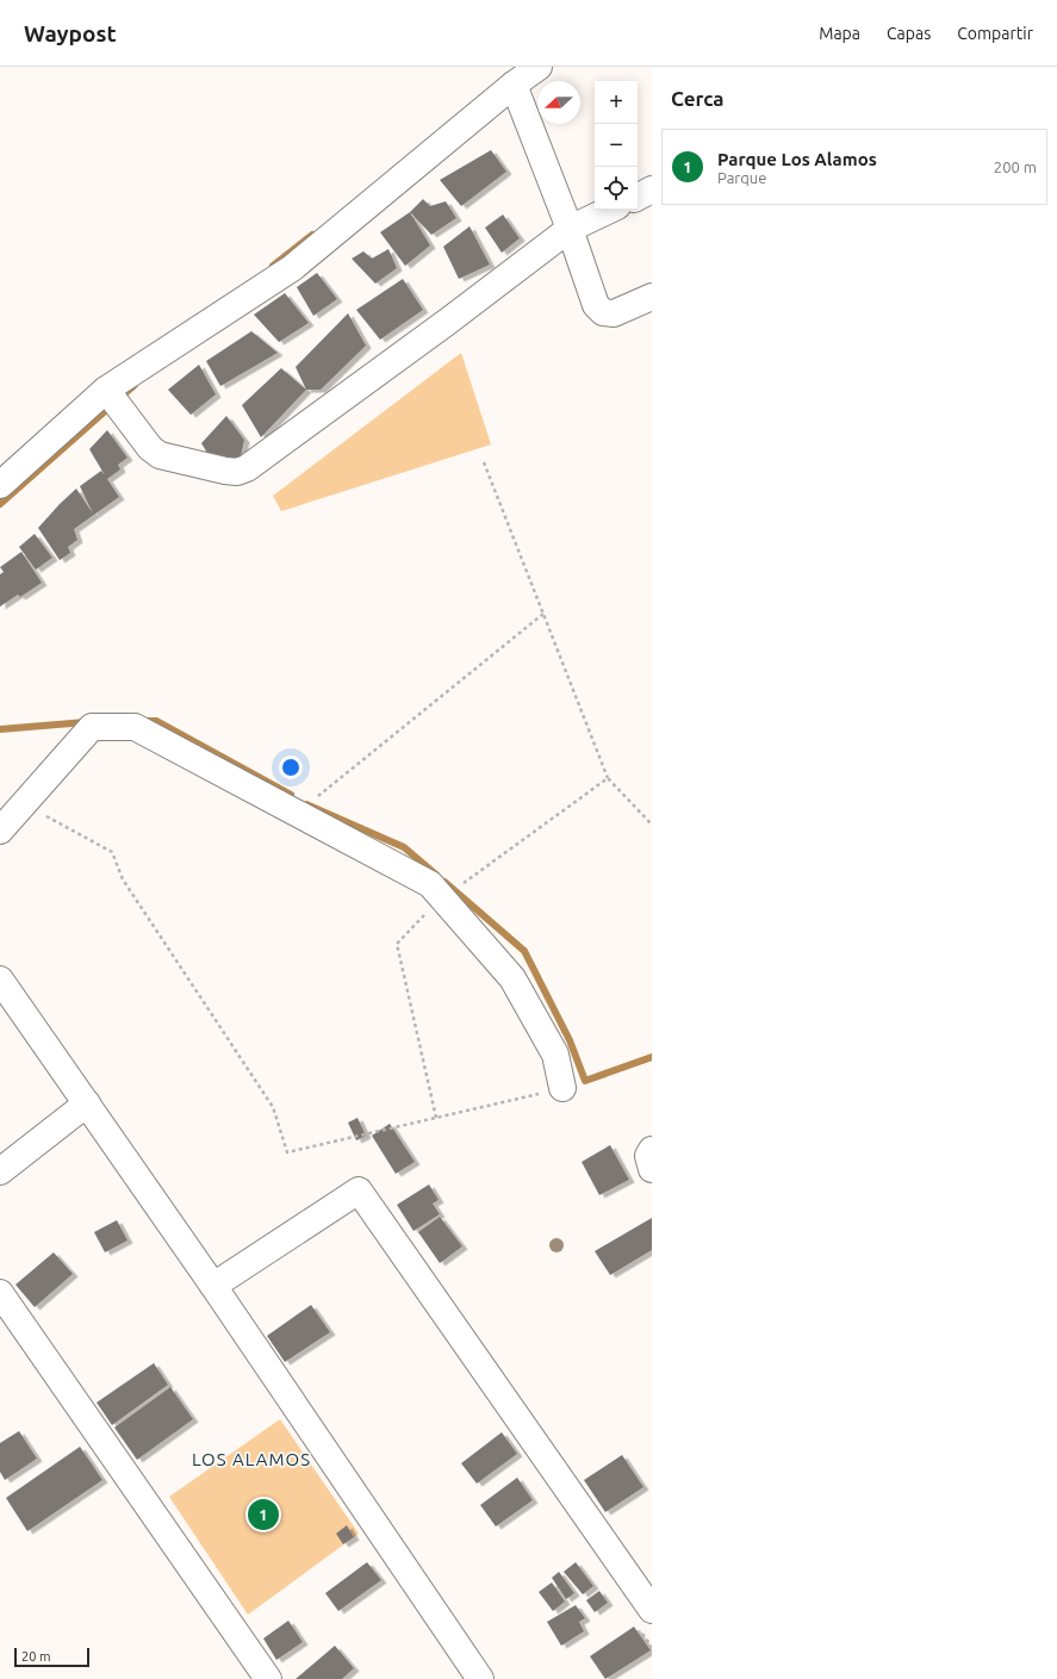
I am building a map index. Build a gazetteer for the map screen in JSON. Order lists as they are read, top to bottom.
{
  "districts": ["LOS ALAMOS"],
  "scale_bar": "20 m",
  "north": "left",
  "page": {
    "header": "Waypost",
    "nav": ["Mapa", "Capas", "Compartir"],
    "heading": "Cerca",
    "map_buttons": ["+", "−"],
    "list": [
      {
        "mark": "1",
        "name": "Parque Los Alamos",
        "note": "Parque",
        "value": "200 m"
      }
    ],
    "pins": "1",
    "scale": "20 m"
  }
}
